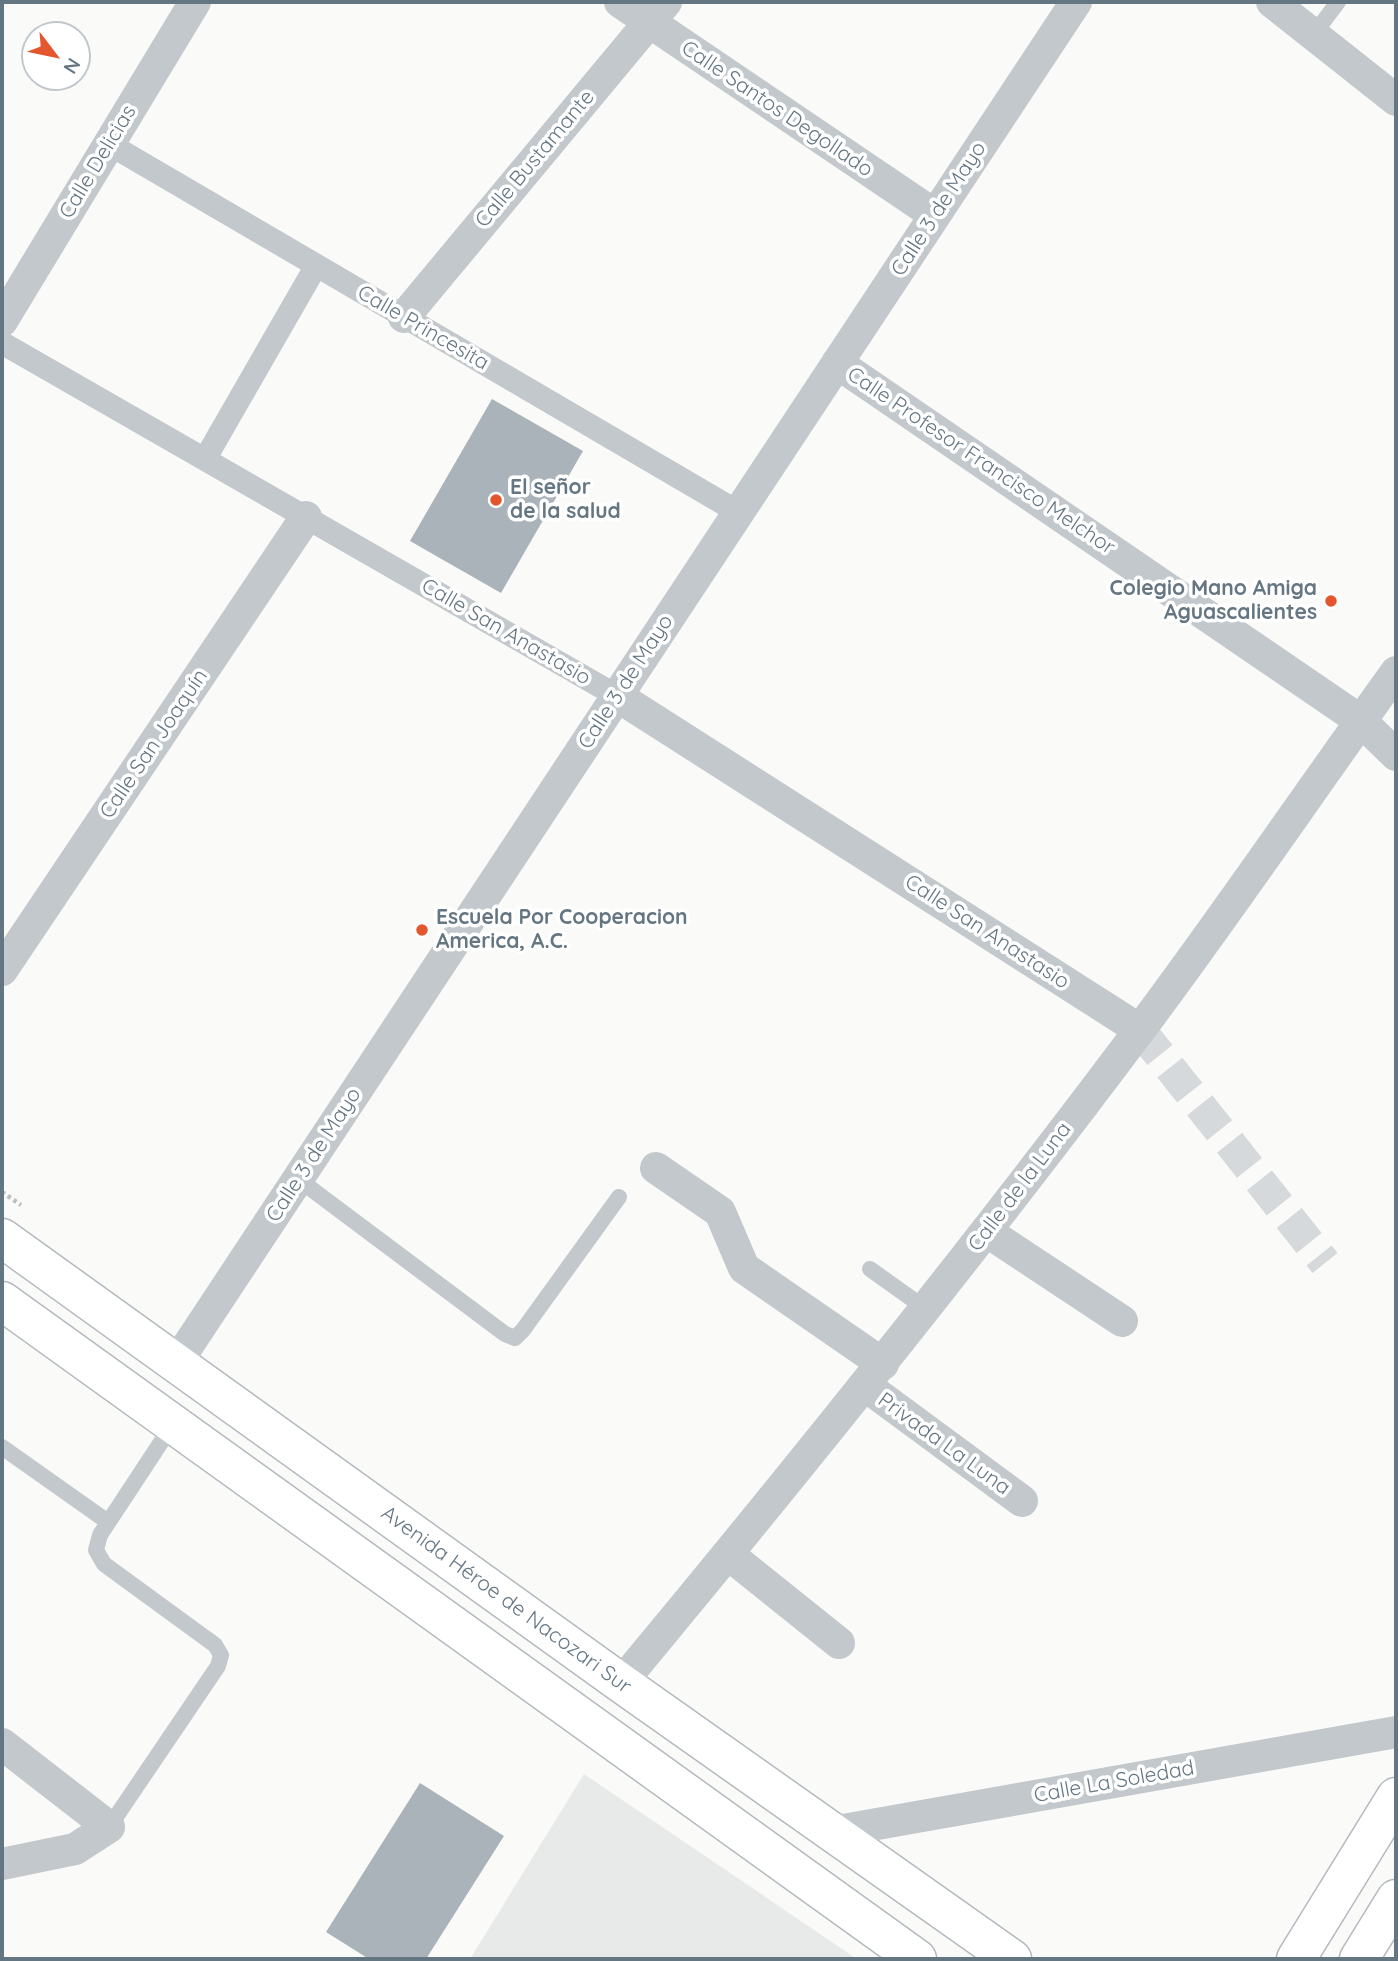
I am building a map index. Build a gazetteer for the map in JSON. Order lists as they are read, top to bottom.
{
  "streets": {
    "main road": ["Avenida Héroe de Nacozari Sur"],
    "street": [
      "Calle Santos Degollado",
      "Calle Bustamante",
      "Calle Delicias",
      "Calle 3 de Mayo",
      "Calle Princesita",
      "Calle Profesor Francisco Melchor",
      "Calle San Anastasio",
      "Calle San Joaquín",
      "Calle de la Luna",
      "Privada La Luna",
      "Calle La Soledad"
    ]
  },
  "crossings": [
    ["Calle Santos Degollado", "Calle Bustamante"],
    ["Calle Santos Degollado", "Calle 3 de Mayo"],
    ["Calle Bustamante", "Calle Princesita"],
    ["Calle Delicias", "Calle Princesita"],
    ["Calle 3 de Mayo", "Calle Princesita"],
    ["Calle 3 de Mayo", "Calle Profesor Francisco Melchor"],
    ["Calle 3 de Mayo", "Calle San Anastasio"],
    ["Calle 3 de Mayo", "Avenida Héroe de Nacozari Sur"],
    ["Calle Profesor Francisco Melchor", "Calle de la Luna"],
    ["Calle San Anastasio", "Calle San Joaquín"],
    ["Calle San Anastasio", "Calle de la Luna"],
    ["Calle de la Luna", "Privada La Luna"],
    ["Calle de la Luna", "Avenida Héroe de Nacozari Sur"],
    ["Avenida Héroe de Nacozari Sur", "Calle La Soledad"]
  ],
  "places": ["El señor de la salud", "Colegio Mano Amiga Aguascalientes", "Escuela Por Cooperacion America, A.C."],
  "north": "bottom right"
}
